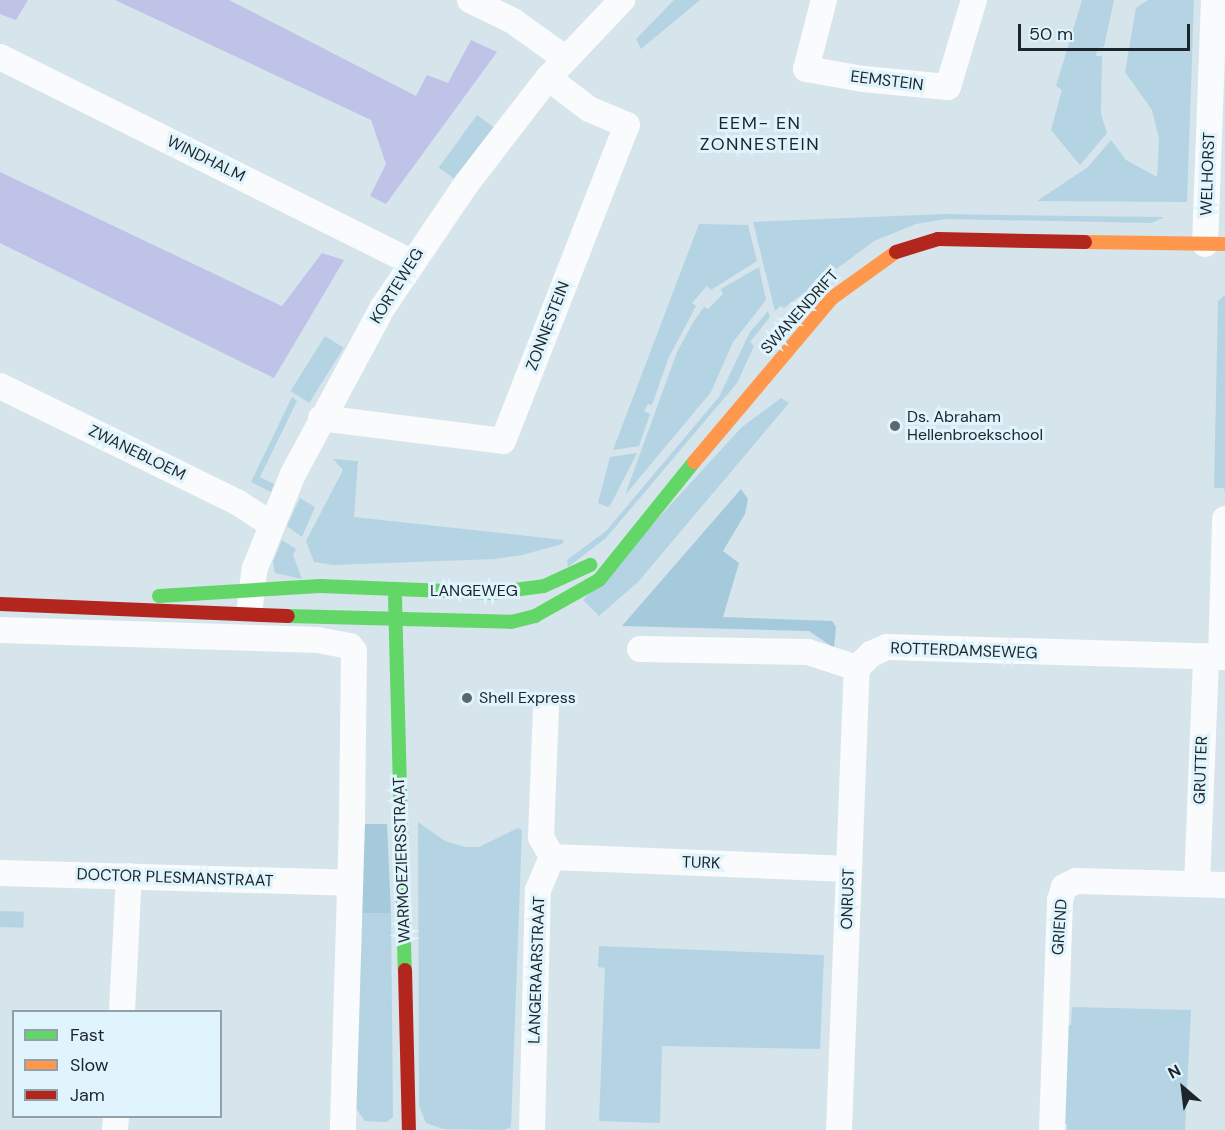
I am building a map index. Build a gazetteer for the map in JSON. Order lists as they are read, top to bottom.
{
  "streets": {
    "main road": ["SWANENDRIFT", "LANGEWEG", "WARMOEZIERSSTRAAT"],
    "street": [
      "EEMSTEIN",
      "WINDHALM",
      "WELHORST",
      "KORTEWEG",
      "ZONNESTEIN",
      "ZWANEBLOEM",
      "ROTTERDAMSEWEG",
      "GRUTTER",
      "TURK",
      "DOCTOR PLESMANSTRAAT",
      "ONRUST",
      "GRIEND",
      "LANGERAARSTRAAT"
    ]
  },
  "crossings": [
    ["WINDHALM", "KORTEWEG"],
    ["WELHORST", "SWANENDRIFT"],
    ["KORTEWEG", "ZONNESTEIN"],
    ["KORTEWEG", "ZWANEBLOEM"],
    ["KORTEWEG", "LANGEWEG"],
    ["SWANENDRIFT", "LANGEWEG"],
    ["LANGEWEG", "WARMOEZIERSSTRAAT"],
    ["ROTTERDAMSEWEG", "GRUTTER"],
    ["ROTTERDAMSEWEG", "ONRUST"],
    ["GRUTTER", "GRIEND"],
    ["TURK", "ONRUST"],
    ["TURK", "LANGERAARSTRAAT"]
  ],
  "districts": ["EEM- EN ZONNESTEIN"],
  "places": ["Ds. Abraham Hellenbroekschool", "Shell Express"],
  "legend": ["Fast", "Slow", "Jam"],
  "scale_bar": "50 m",
  "north": "top left"
}
